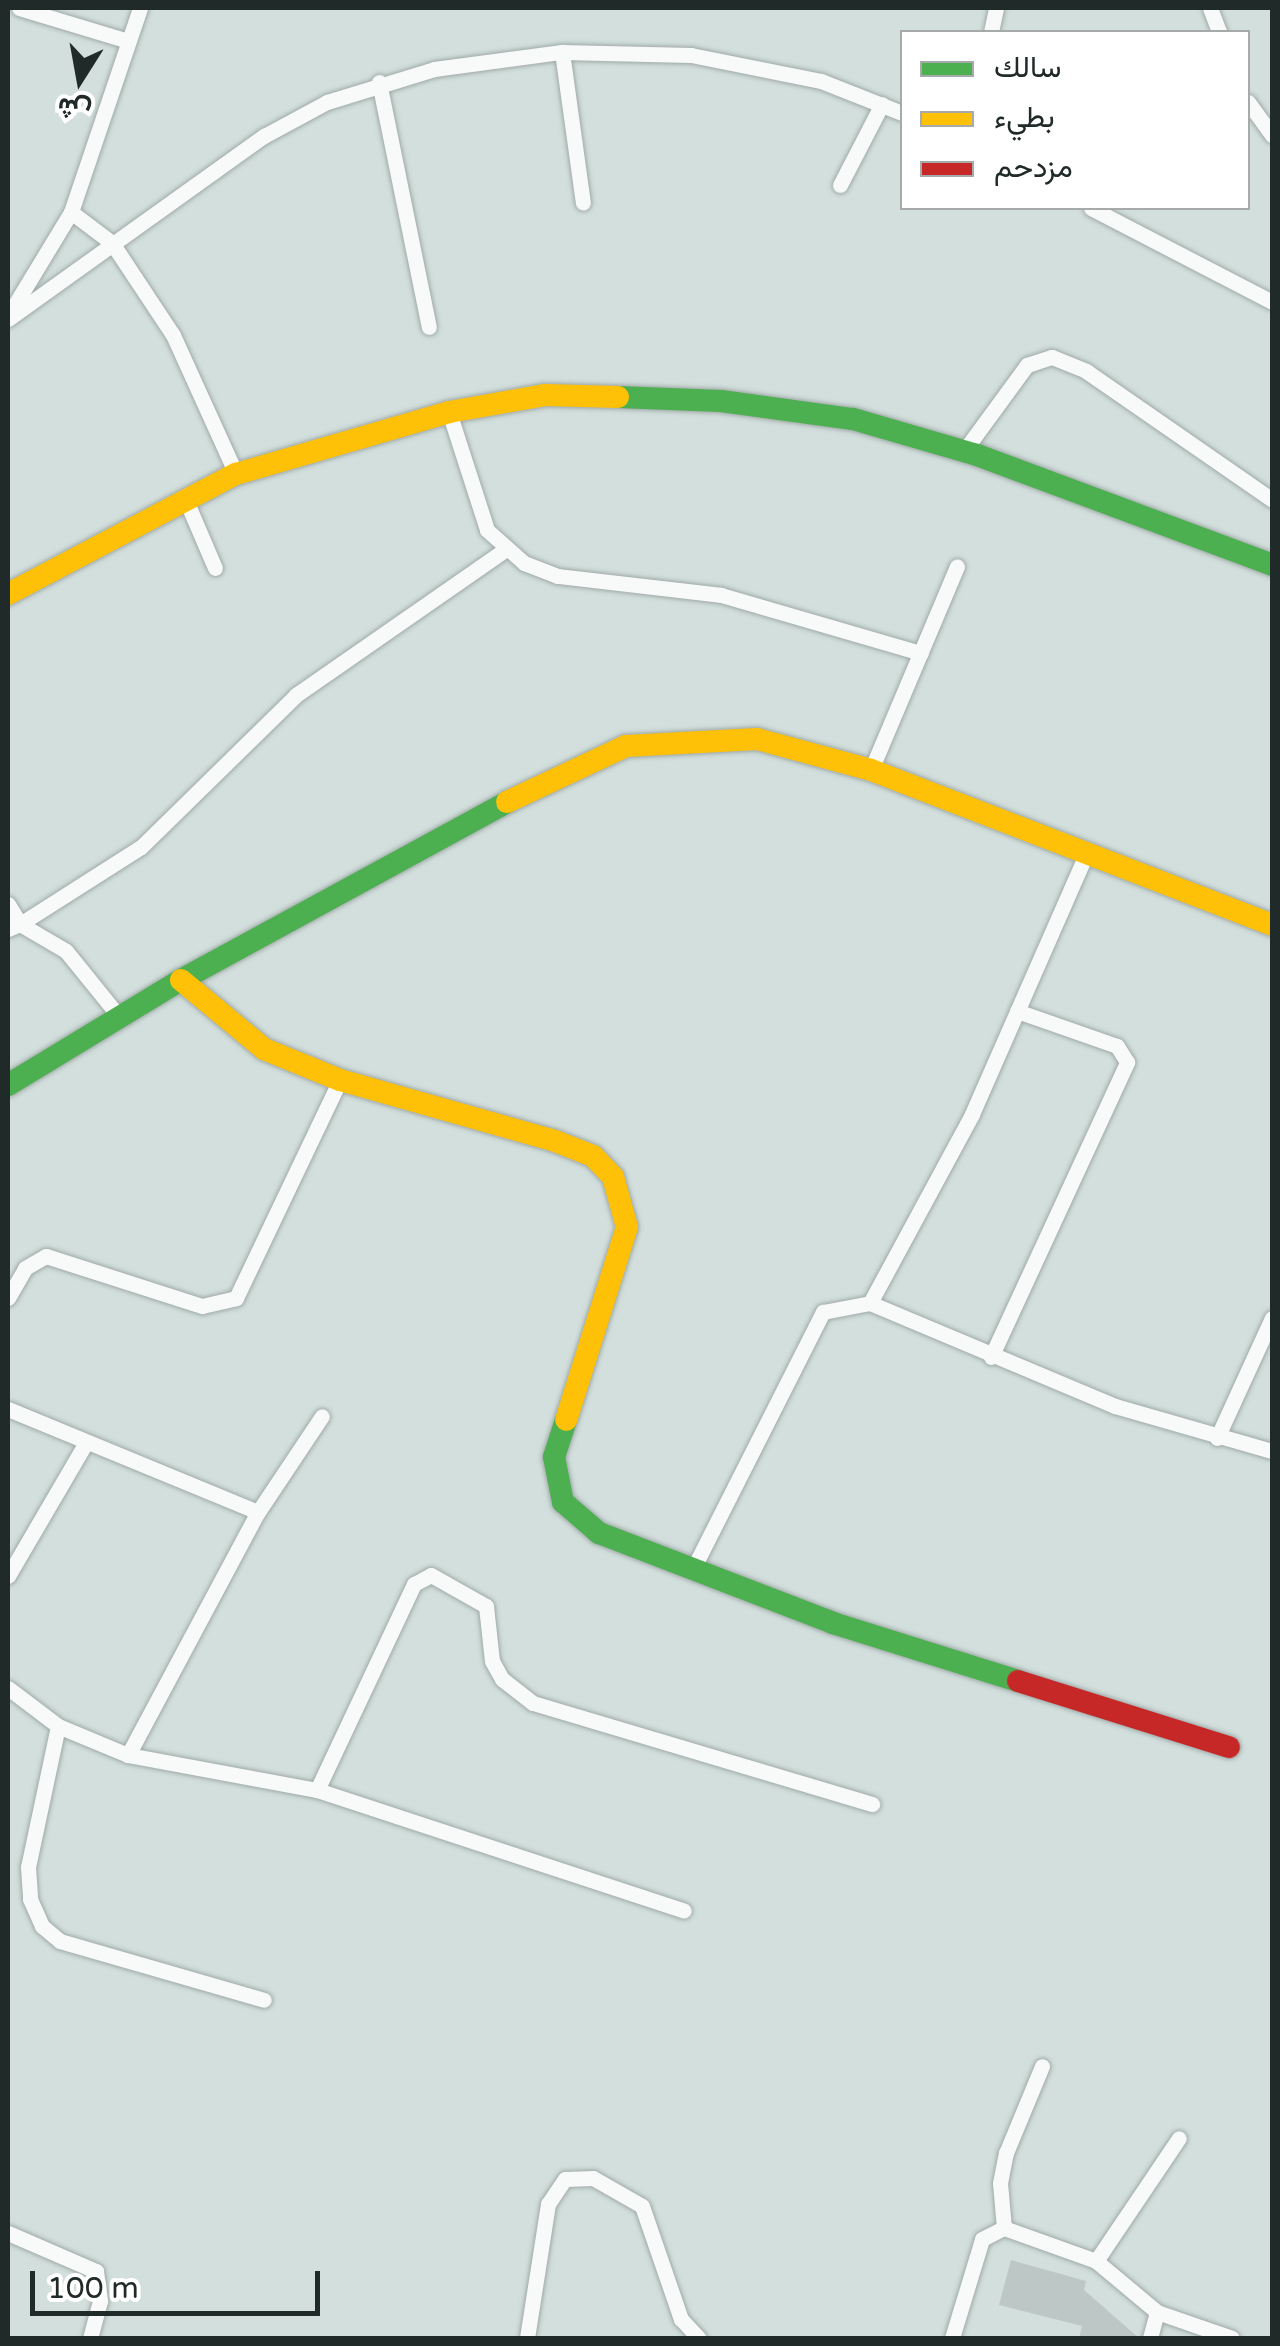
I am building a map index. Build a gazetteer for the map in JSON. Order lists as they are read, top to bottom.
{
  "legend": ["سالك", "بطيء", "مزدحم"],
  "scale_bar": "100 m",
  "north": "bottom"
}
